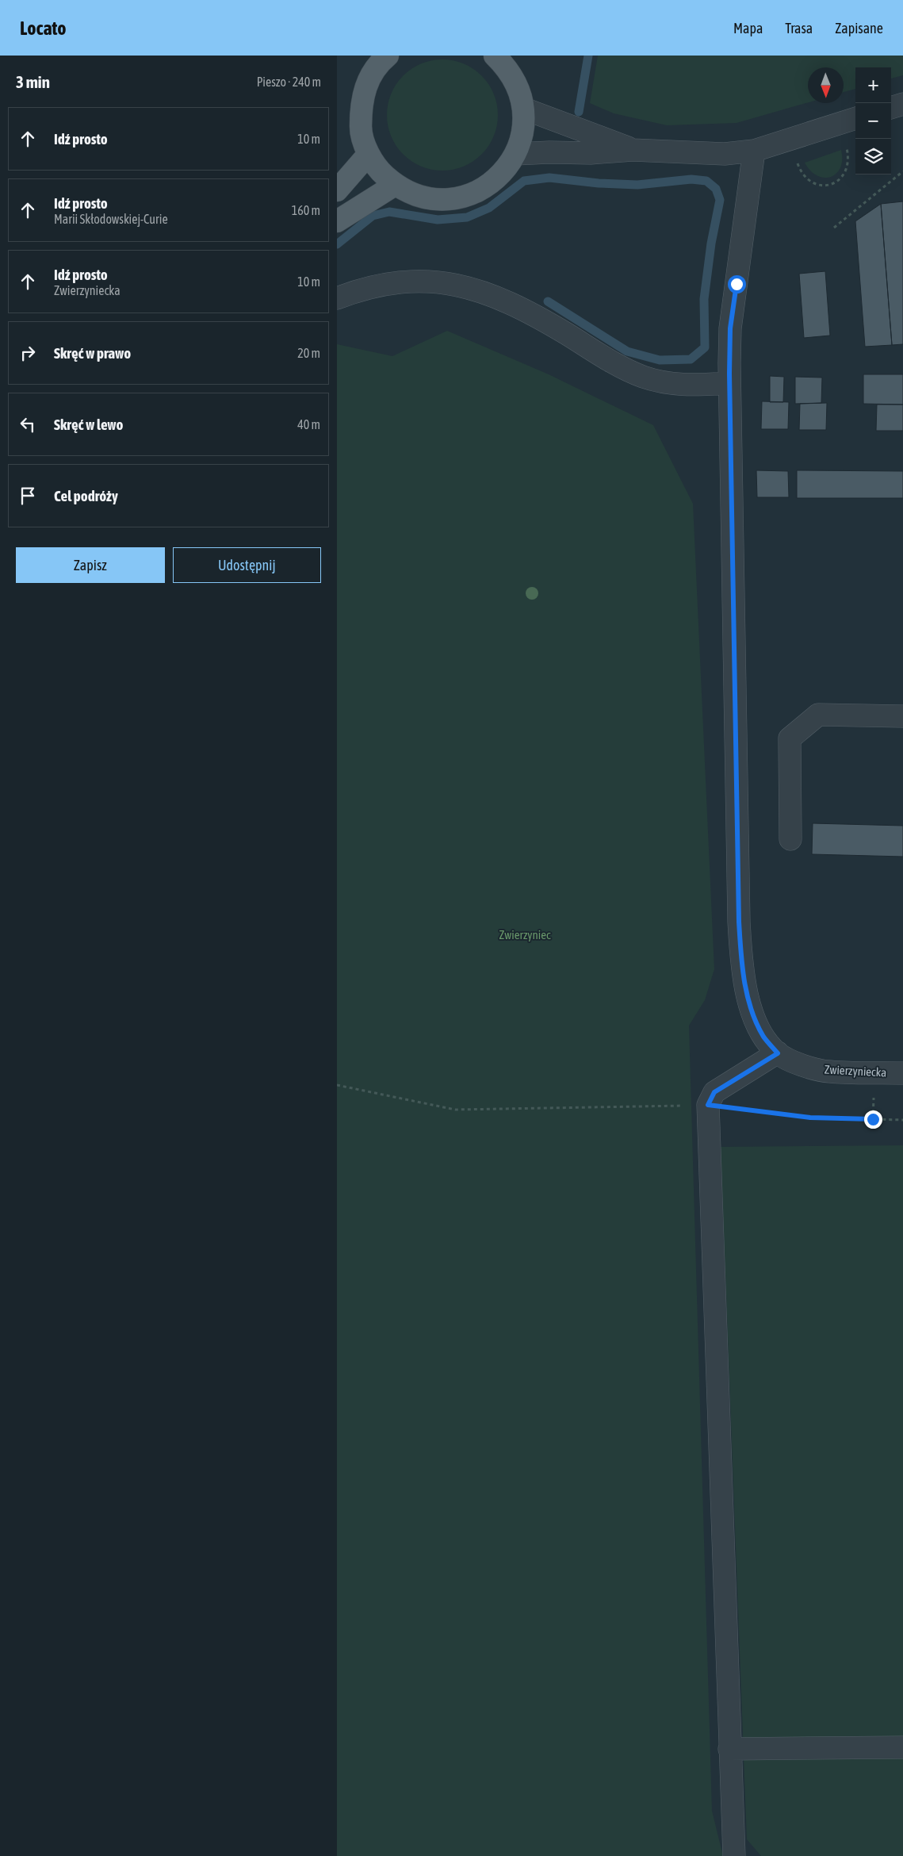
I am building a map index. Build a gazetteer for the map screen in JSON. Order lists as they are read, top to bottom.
{
  "streets": {
    "street": ["Zwierzyniecka"]
  },
  "parks": ["Zwierzyniec"],
  "north": "bottom",
  "page": {
    "header": "Locato",
    "nav": ["Mapa", "Trasa", "Zapisane"],
    "heading": ["3 min", "Pieszo · 240 m"],
    "map_buttons": ["+", "−"],
    "list": [
      ["Idź prosto", "10 m"],
      ["Idź prosto", "Marii Skłodowskiej-Curie", "160 m"],
      ["Idź prosto", "Zwierzyniecka", "10 m"],
      ["Skręć w prawo", "20 m"],
      ["Skręć w lewo", "40 m"],
      "Cel podróży"
    ],
    "buttons": ["Zapisz", "Udostępnij"]
  }
}
